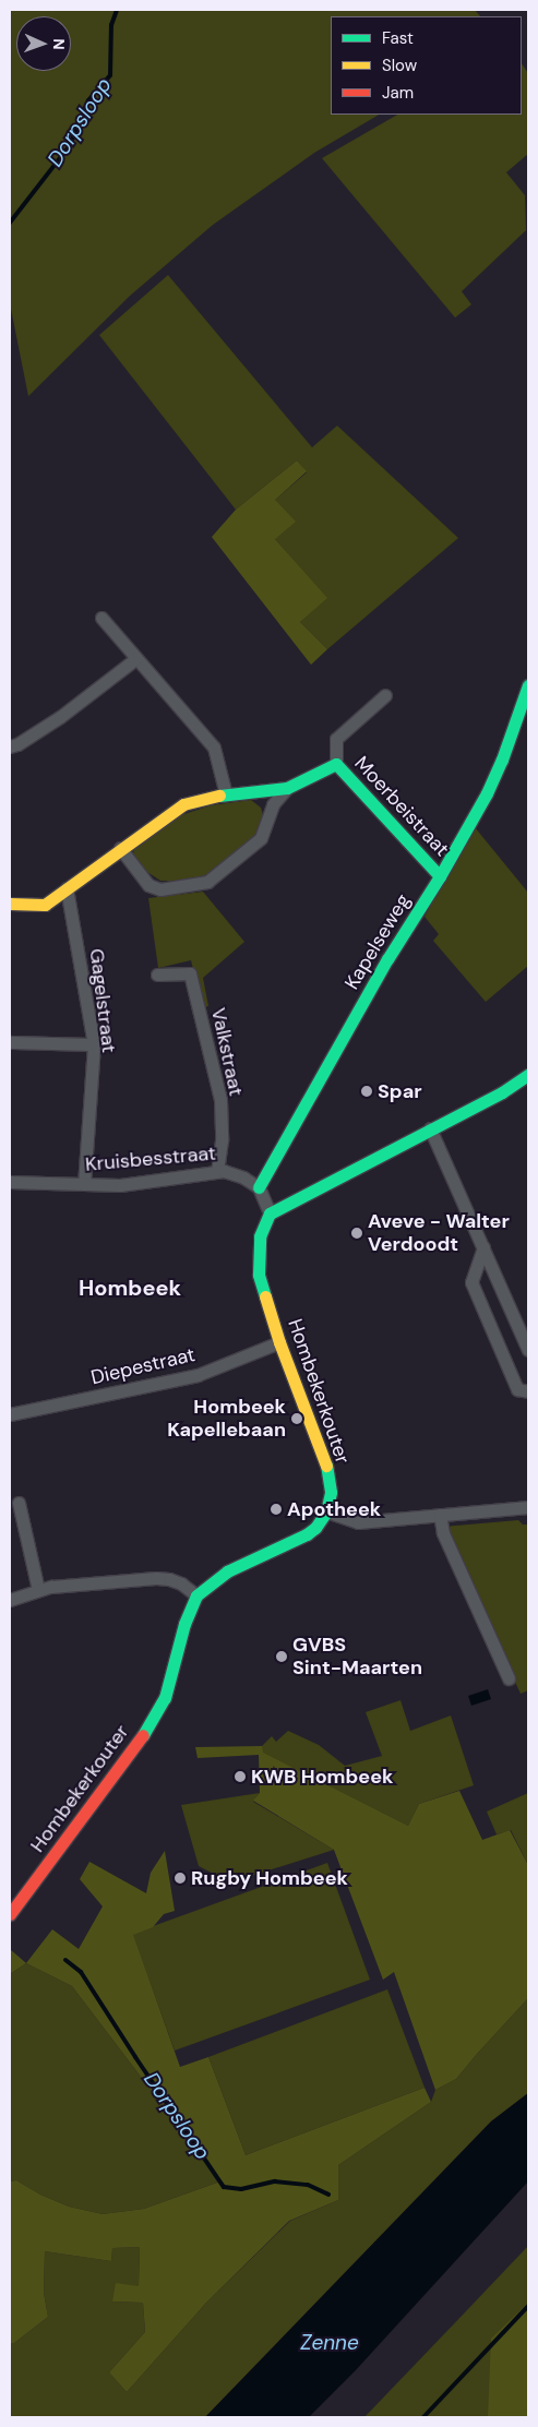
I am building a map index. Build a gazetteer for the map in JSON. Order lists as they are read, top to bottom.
{
  "streets": {
    "street": [
      "Moerbeistraat",
      "Kapelseweg",
      "Gagelstraat",
      "Valkstraat",
      "Kruisbesstraat",
      "Diepestraat",
      "Hombekerkouter"
    ]
  },
  "crossings": [
    ["Moerbeistraat", "Kapelseweg"],
    ["Moerbeistraat", "Gagelstraat"],
    ["Kapelseweg", "Kruisbesstraat"],
    ["Gagelstraat", "Kruisbesstraat"],
    ["Valkstraat", "Kruisbesstraat"],
    ["Diepestraat", "Hombekerkouter"]
  ],
  "districts": ["Hombeek"],
  "water": ["Dorpsloop", "Zenne"],
  "places": [
    "Spar",
    "Aveve - Walter Verdoodt",
    "Hombeek Kapellebaan",
    "Apotheek",
    "GVBS Sint-Maarten",
    "KWB Hombeek",
    "Rugby Hombeek"
  ],
  "legend": ["Fast", "Slow", "Jam"],
  "north": "right"
}
